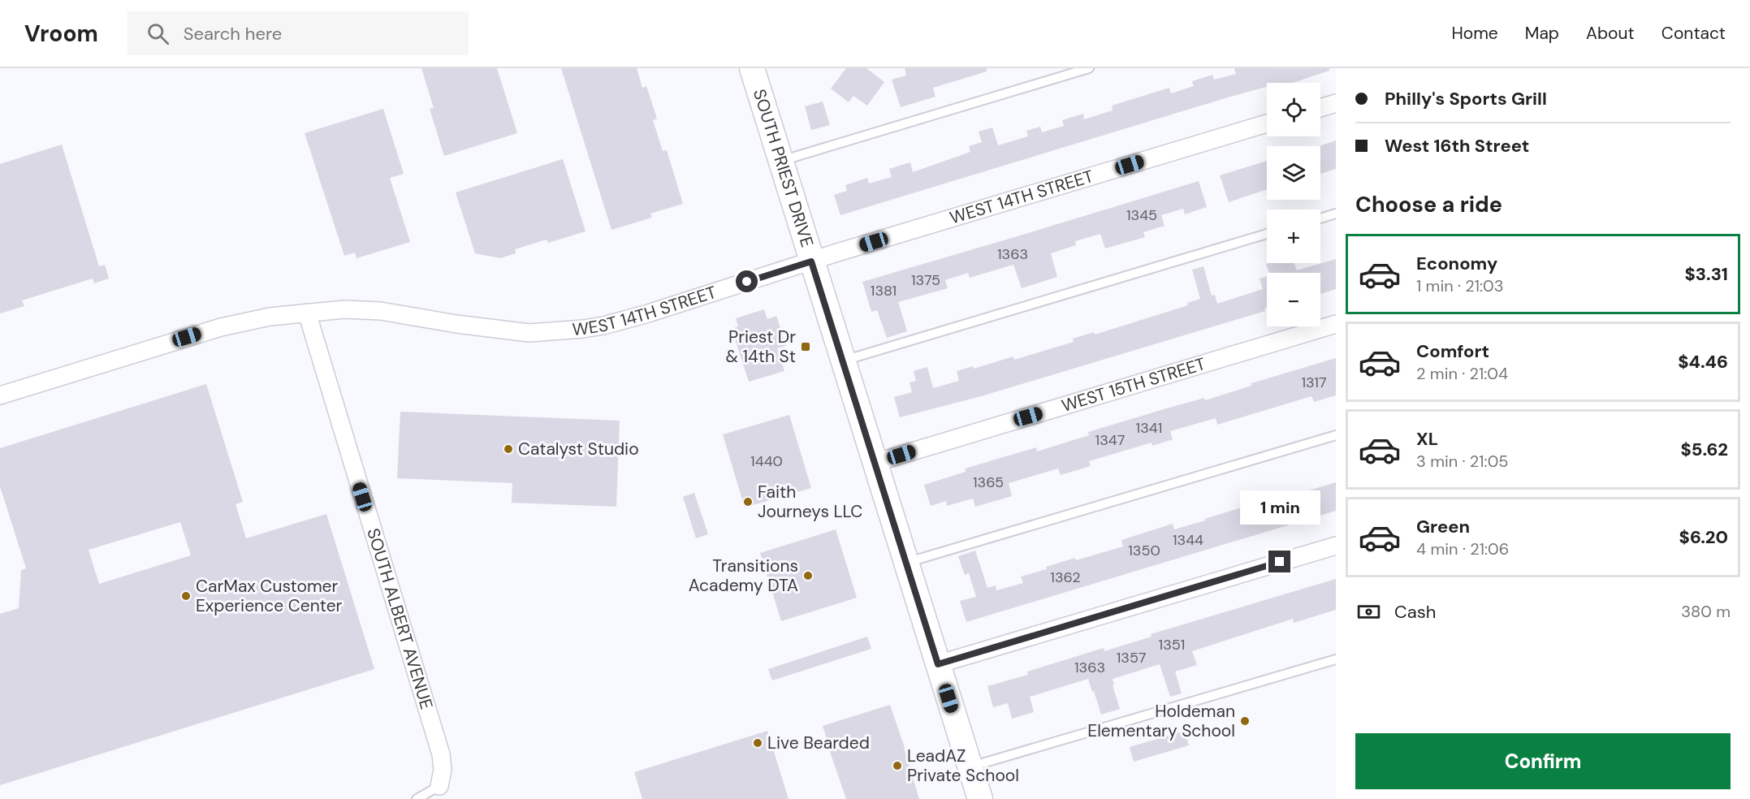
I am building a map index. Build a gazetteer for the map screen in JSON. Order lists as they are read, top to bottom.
{
  "streets": {
    "main road": ["SOUTH PRIEST DRIVE"],
    "street": ["WEST 14TH STREET", "WEST 15TH STREET", "SOUTH ALBERT AVENUE"]
  },
  "crossings": [
    ["SOUTH PRIEST DRIVE", "WEST 14TH STREET"],
    ["SOUTH PRIEST DRIVE", "WEST 15TH STREET"],
    ["WEST 14TH STREET", "SOUTH ALBERT AVENUE"]
  ],
  "places": {
    "transit": ["Priest Dr & 14th St"],
    "other": [
      "Catalyst Studio",
      "Faith Journeys LLC",
      "Transitions Academy DTA",
      "CarMax Customer Experience Center",
      "Holdeman Elementary School",
      "Live Bearded",
      "LeadAZ Private School"
    ]
  },
  "house_numbers": [
    "1345",
    "1363",
    "1375",
    "1381",
    "1317",
    "1341",
    "1347",
    "1440",
    "1365",
    "1344",
    "1350",
    "1362",
    "1351",
    "1357",
    "1363"
  ],
  "page": {
    "header": "Vroom",
    "search": "Search here",
    "nav": [
      "Home",
      "Map",
      "About",
      "Contact"
    ],
    "banner": ["Philly's Sports Grill", "West 16th Street"],
    "map_buttons": ["+", "−"],
    "heading": "Choose a ride",
    "list": [
      {
        "name": "Economy",
        "note": "1 min · 21:03",
        "value": "$3.31"
      },
      {
        "name": "Comfort",
        "note": "2 min · 21:04",
        "value": "$4.46"
      },
      {
        "name": "XL",
        "note": "3 min · 21:05",
        "value": "$5.62"
      },
      {
        "name": "Green",
        "note": "4 min · 21:06",
        "value": "$6.20"
      }
    ],
    "bubble": "1 min",
    "pay": ["Cash", "380 m"],
    "buttons": "Confirm"
  }
}
